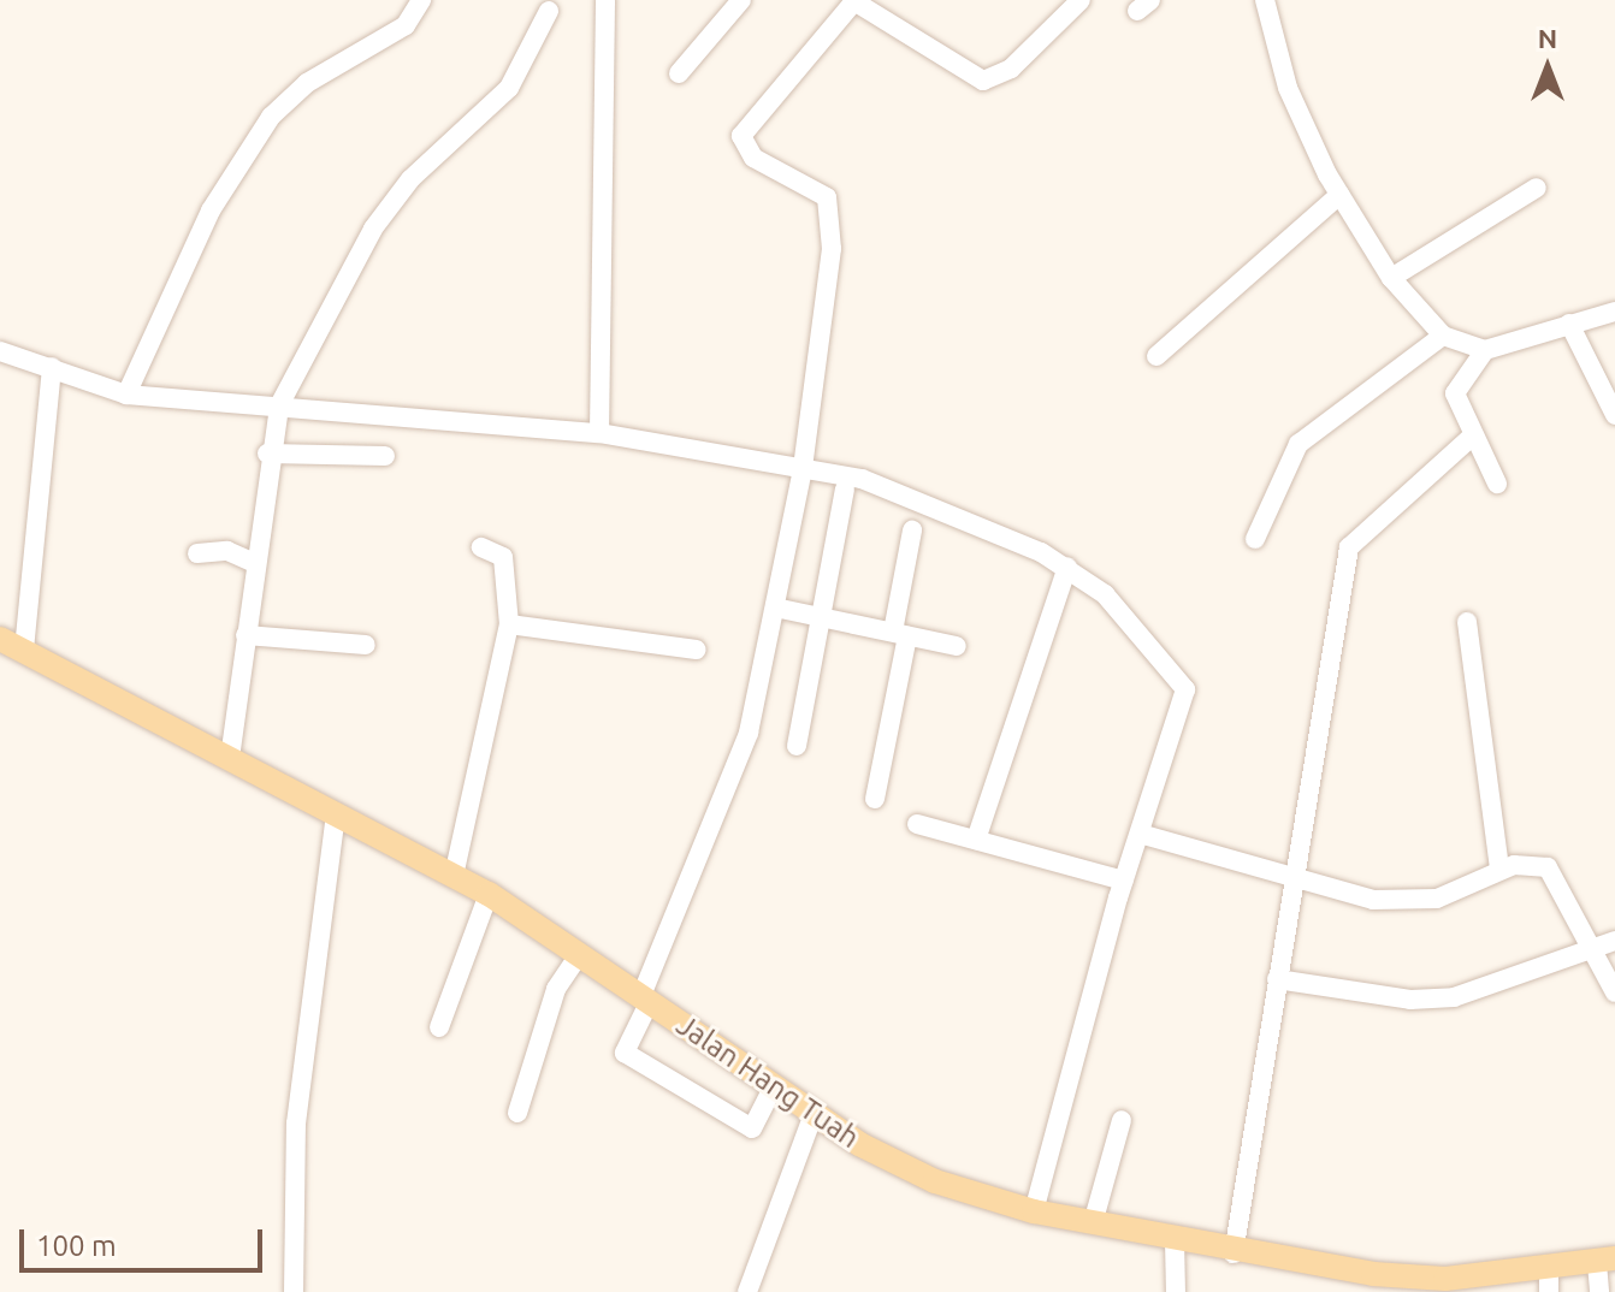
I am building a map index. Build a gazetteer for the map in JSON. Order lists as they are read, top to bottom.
{
  "streets": {
    "main road": ["Jalan Hang Tuah"]
  },
  "scale_bar": "100 m",
  "north": "top"
}
